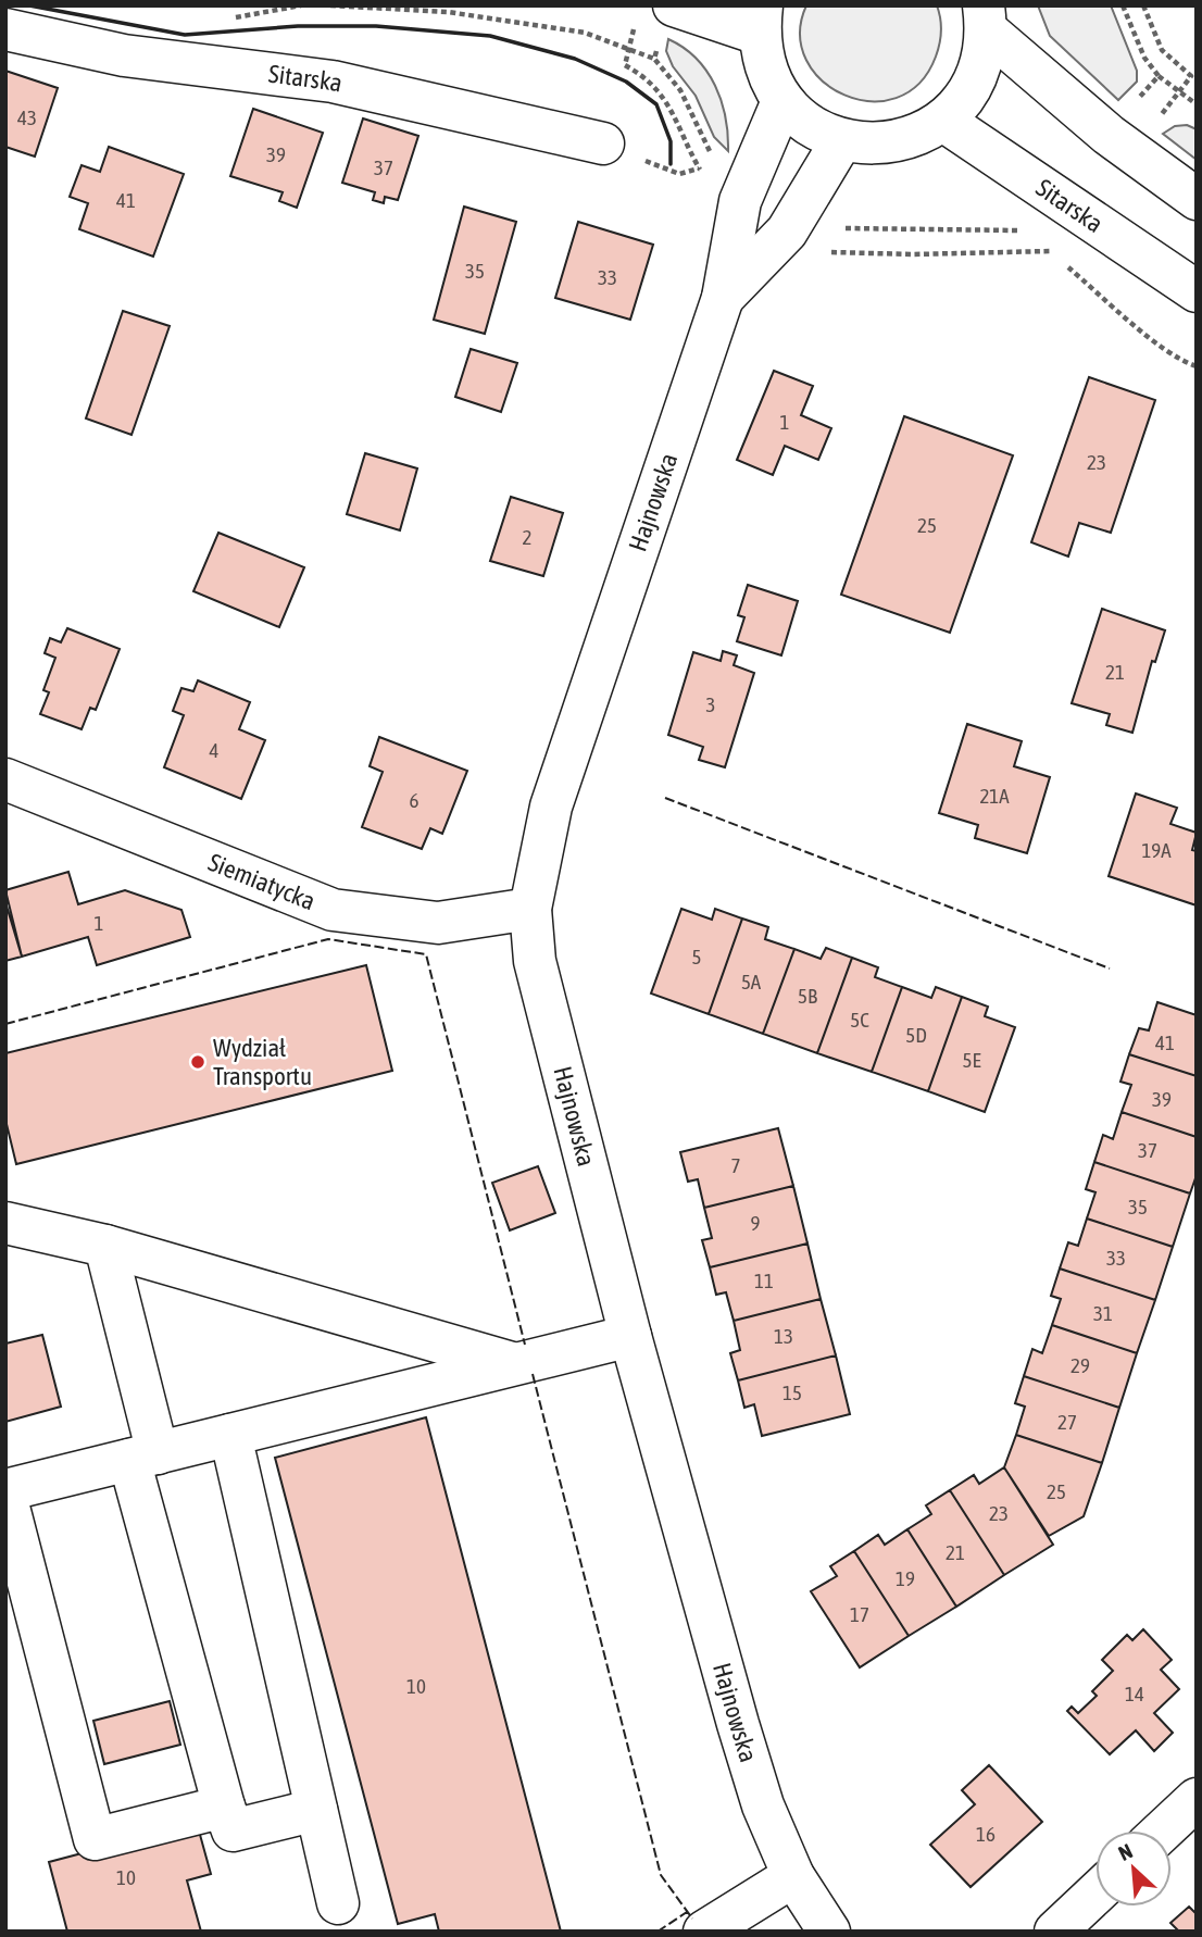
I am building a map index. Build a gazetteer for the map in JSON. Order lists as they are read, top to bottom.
{
  "streets": {
    "street": ["Sitarska", "Hajnowska", "Siemiatycka"]
  },
  "crossings": [
    ["Hajnowska", "Siemiatycka"]
  ],
  "places": ["Wydział Transportu"],
  "house_numbers": [
    "43",
    "39",
    "37",
    "41",
    "35",
    "33",
    "1",
    "23",
    "25",
    "2",
    "21",
    "3",
    "4",
    "21A",
    "6",
    "19A",
    "1",
    "5",
    "5A",
    "5B",
    "5C",
    "5D",
    "41",
    "5E",
    "39",
    "37",
    "7",
    "35",
    "9",
    "33",
    "11",
    "31",
    "13",
    "29",
    "15",
    "27",
    "25",
    "23",
    "21",
    "19",
    "17",
    "10",
    "14",
    "16",
    "10"
  ],
  "north": "top left"
}
